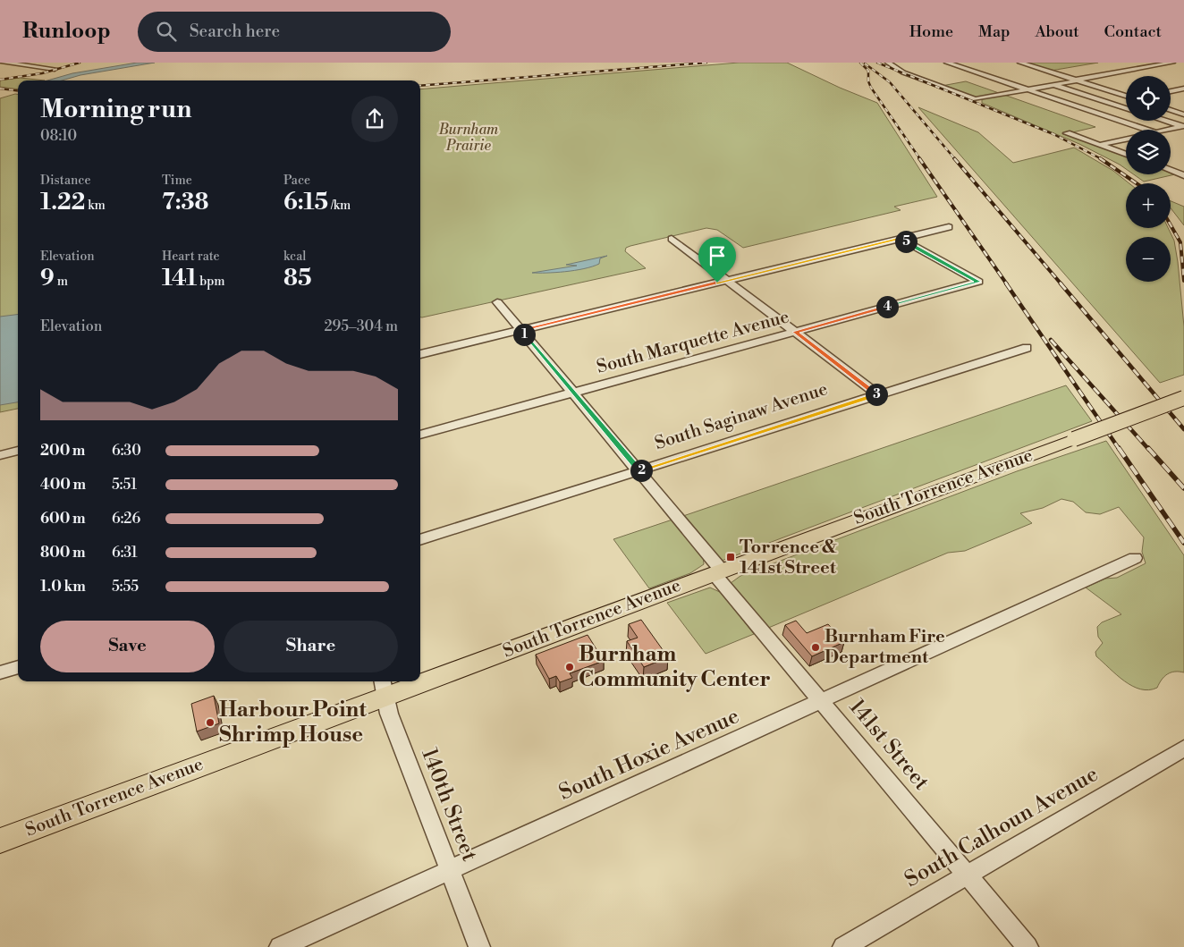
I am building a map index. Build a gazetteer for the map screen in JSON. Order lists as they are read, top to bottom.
{
  "streets": {
    "main road": ["South Torrence Avenue"],
    "street": [
      "South Marquette Avenue",
      "South Saginaw Avenue",
      "141st Street",
      "South Hoxie Avenue",
      "140th Street",
      "South Calhoun Avenue"
    ]
  },
  "crossings": [
    ["South Marquette Avenue", "141st Street"],
    ["South Saginaw Avenue", "141st Street"],
    ["South Torrence Avenue", "141st Street"],
    ["South Torrence Avenue", "140th Street"],
    ["141st Street", "South Hoxie Avenue"],
    ["141st Street", "South Calhoun Avenue"],
    ["South Hoxie Avenue", "140th Street"]
  ],
  "parks": ["Burnham Prairie"],
  "places": {
    "transit": ["Torrence & 141st Street"],
    "other": ["Burnham Fire Department", "Burnham Community Center", "Harbour Point Shrimp House"]
  },
  "page": {
    "header": "Runloop",
    "search": "Search here",
    "nav": [
      "Home",
      "Map",
      "About",
      "Contact"
    ],
    "map_buttons": ["+", "−"],
    "heading": ["Morning run", "08:10"],
    "stats": [
      ["Distance", "1.22 km"],
      ["Time", "7:38"],
      ["Pace", "6:15 /km"],
      ["Elevation", "9 m"],
      ["Heart rate", "141 bpm"],
      ["kcal", "85"]
    ],
    "pins": [
      "5",
      "4",
      "1",
      "3",
      "2"
    ],
    "chart": ["Elevation", "295–304 m"],
    "list": [
      {
        "name": "200 m",
        "note": "6:30"
      },
      {
        "name": "400 m",
        "note": "5:51"
      },
      {
        "name": "600 m",
        "note": "6:26"
      },
      {
        "name": "800 m",
        "note": "6:31"
      },
      {
        "name": "1.0 km",
        "note": "5:55"
      }
    ],
    "buttons": ["Save", "Share"]
  }
}
